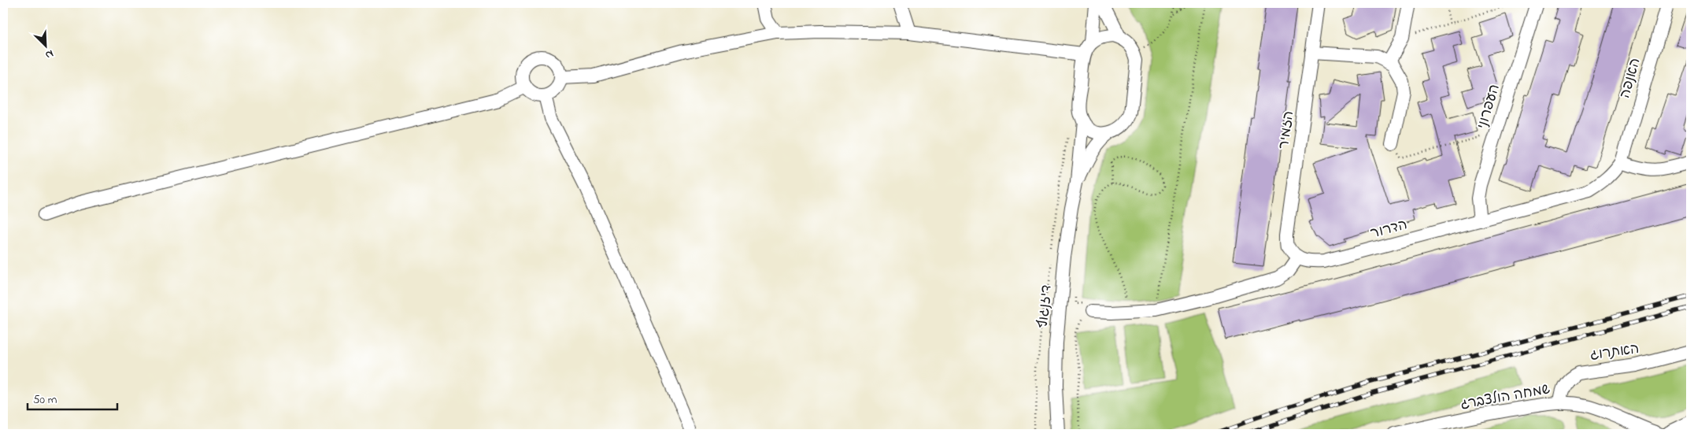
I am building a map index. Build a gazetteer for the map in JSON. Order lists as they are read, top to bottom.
{
  "streets": {
    "street": [
      "האנפה",
      "העפרוני",
      "הזמיר",
      "הדרור",
      "דיזנגוף",
      "האתרוג",
      "שמחה הולצברג"
    ]
  },
  "crossings": [
    ["האנפה", "הדרור"],
    ["העפרוני", "הדרור"],
    ["הזמיר", "הדרור"],
    ["האתרוג", "שמחה הולצברג"]
  ],
  "scale_bar": "50 m",
  "north": "bottom right"
}
